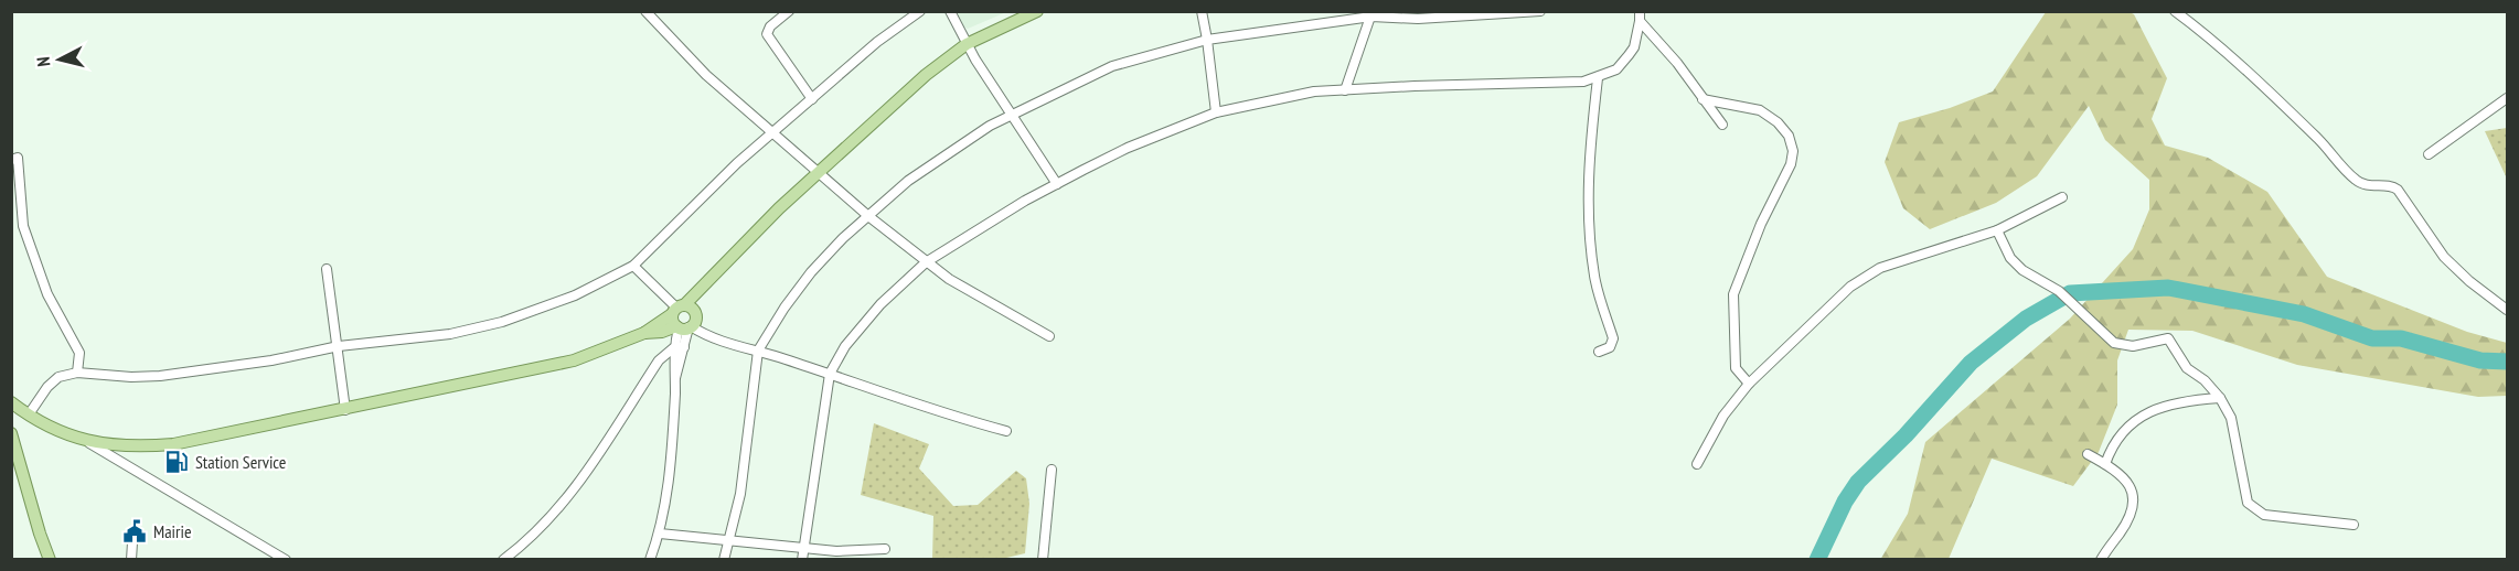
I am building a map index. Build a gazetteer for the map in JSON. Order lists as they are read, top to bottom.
{
  "places": {
    "fuel station": ["Station Service"],
    "public building": ["Mairie"]
  },
  "north": "left"
}
